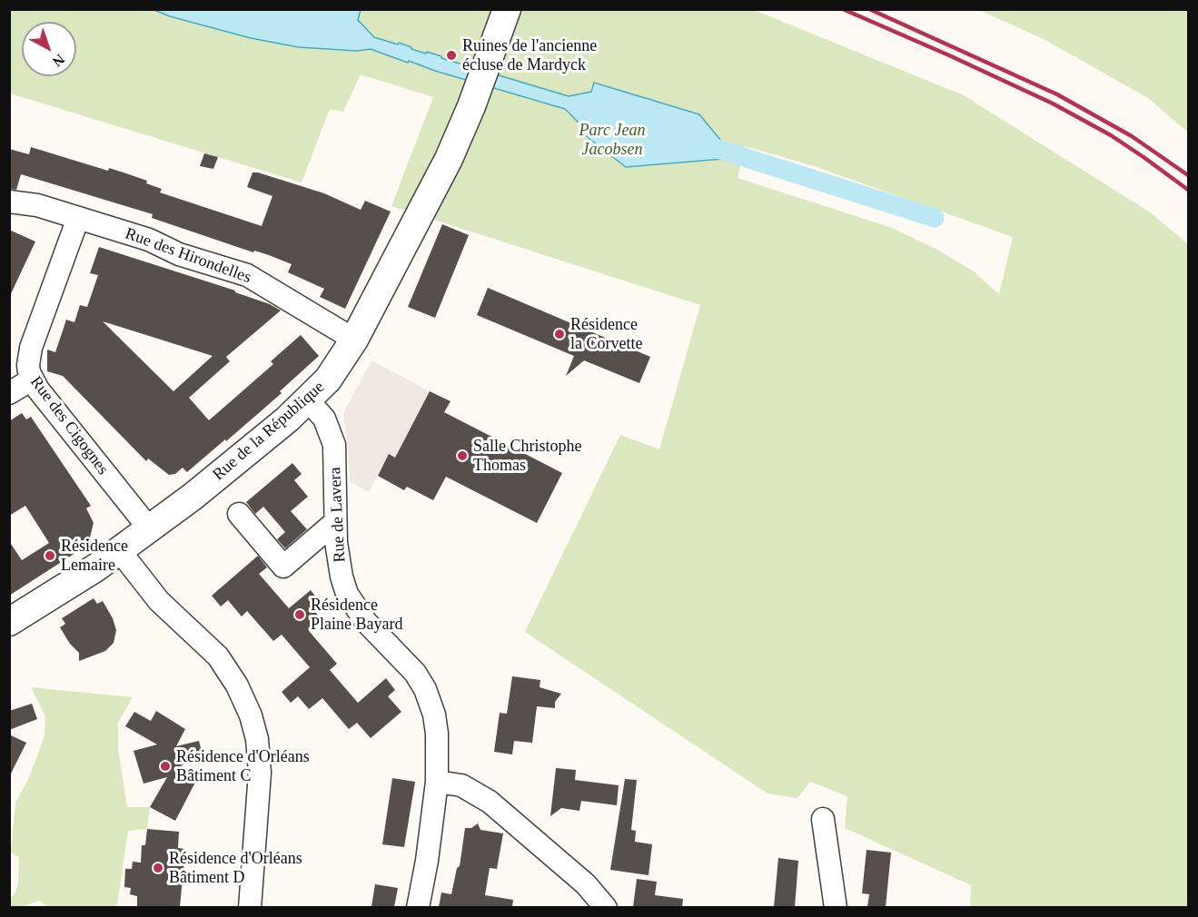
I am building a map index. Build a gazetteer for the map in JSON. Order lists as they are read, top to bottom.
{
  "streets": {
    "street": [
      "Rue des Hirondelles",
      "Rue des Cigognes",
      "Rue de la République",
      "Rue de Lavera"
    ]
  },
  "crossings": [
    ["Rue des Hirondelles", "Rue des Cigognes"],
    ["Rue des Hirondelles", "Rue de la République"],
    ["Rue des Cigognes", "Rue de la République"],
    ["Rue de la République", "Rue de Lavera"]
  ],
  "parks": ["Parc Jean Jacobsen"],
  "places": [
    "Ruines de l'ancienne écluse de Mardyck",
    "Résidence la Corvette",
    "Salle Christophe Thomas",
    "Résidence Lemaire",
    "Résidence Plaine Bayard",
    "Résidence d'Orléans Bâtiment C",
    "Résidence d'Orléans Bâtiment D"
  ],
  "north": "bottom right"
}
